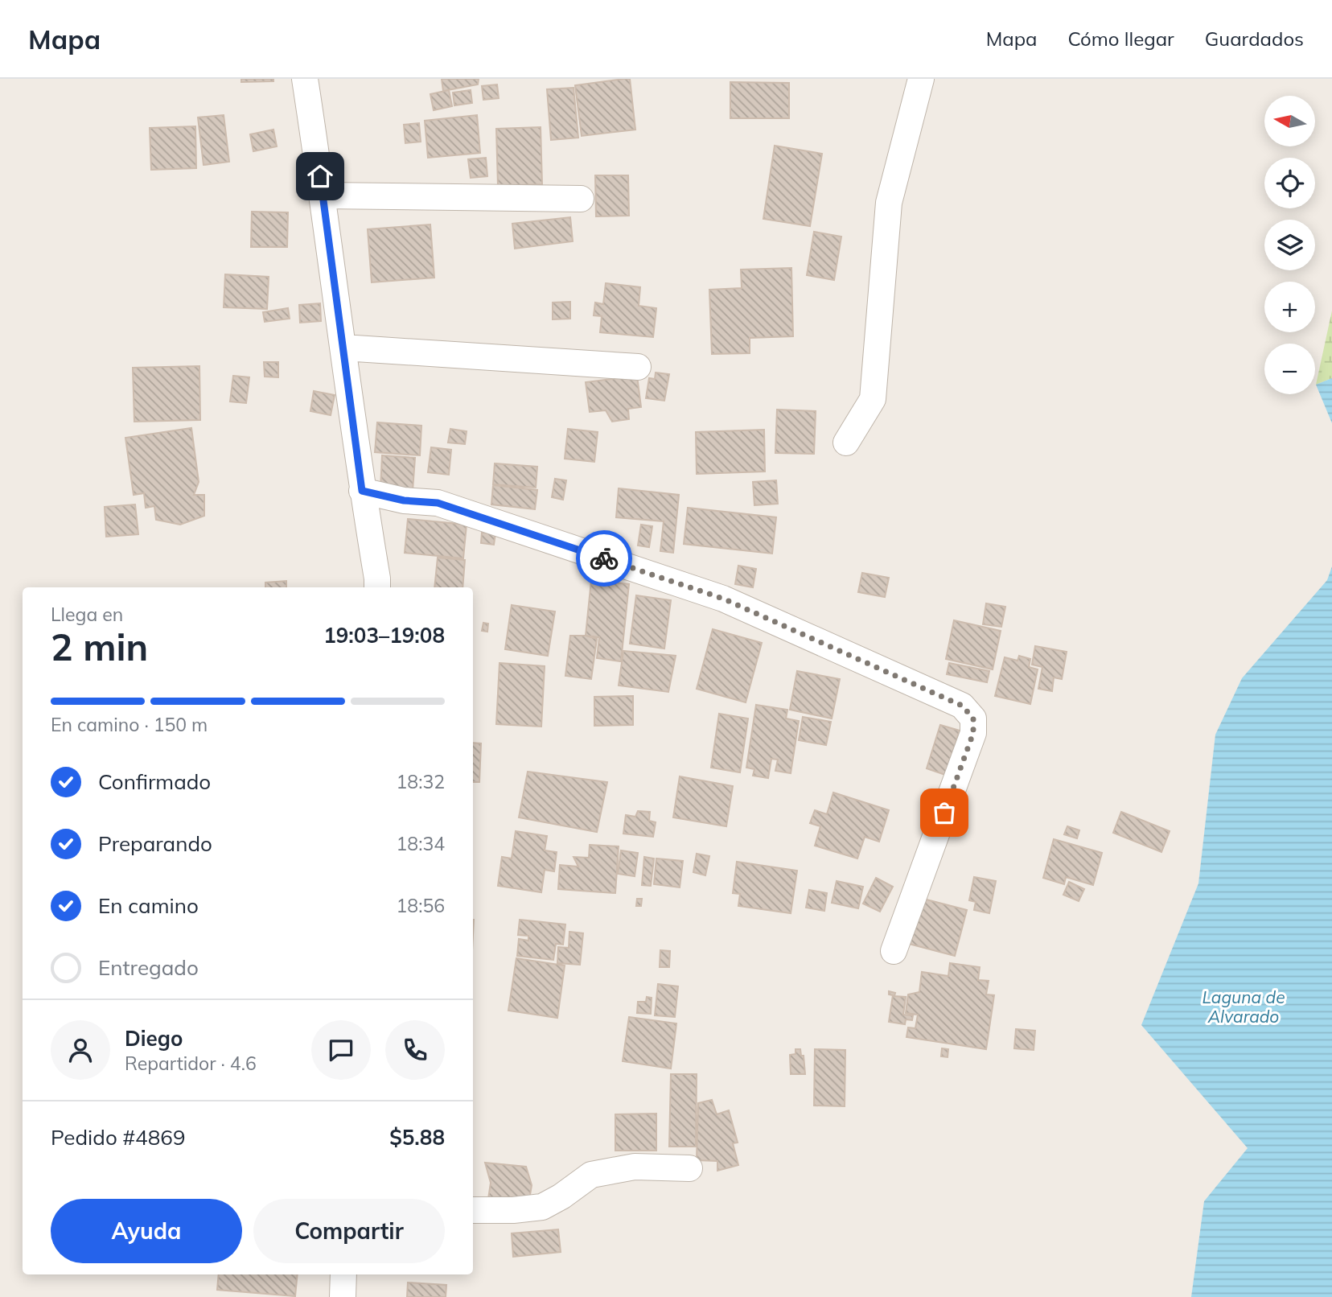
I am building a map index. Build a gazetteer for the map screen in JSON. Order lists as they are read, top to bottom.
{
  "water": ["Laguna de Alvarado"],
  "north": "left",
  "page": {
    "header": "Mapa",
    "nav": ["Mapa", "Cómo llegar", "Guardados"],
    "map_buttons": ["+", "−"],
    "heading": ["2 min", "Llega en", "19:03–19:08"],
    "panel": [
      "Diego",
      "Repartidor · 4.6",
      "Pedido #4869",
      "$5.88"
    ],
    "bar": "En camino · 150 m",
    "list": [
      ["Confirmado", "18:32"],
      ["Preparando", "18:34"],
      ["En camino", "18:56"],
      "Entregado"
    ],
    "buttons": ["Ayuda", "Compartir"]
  }
}
